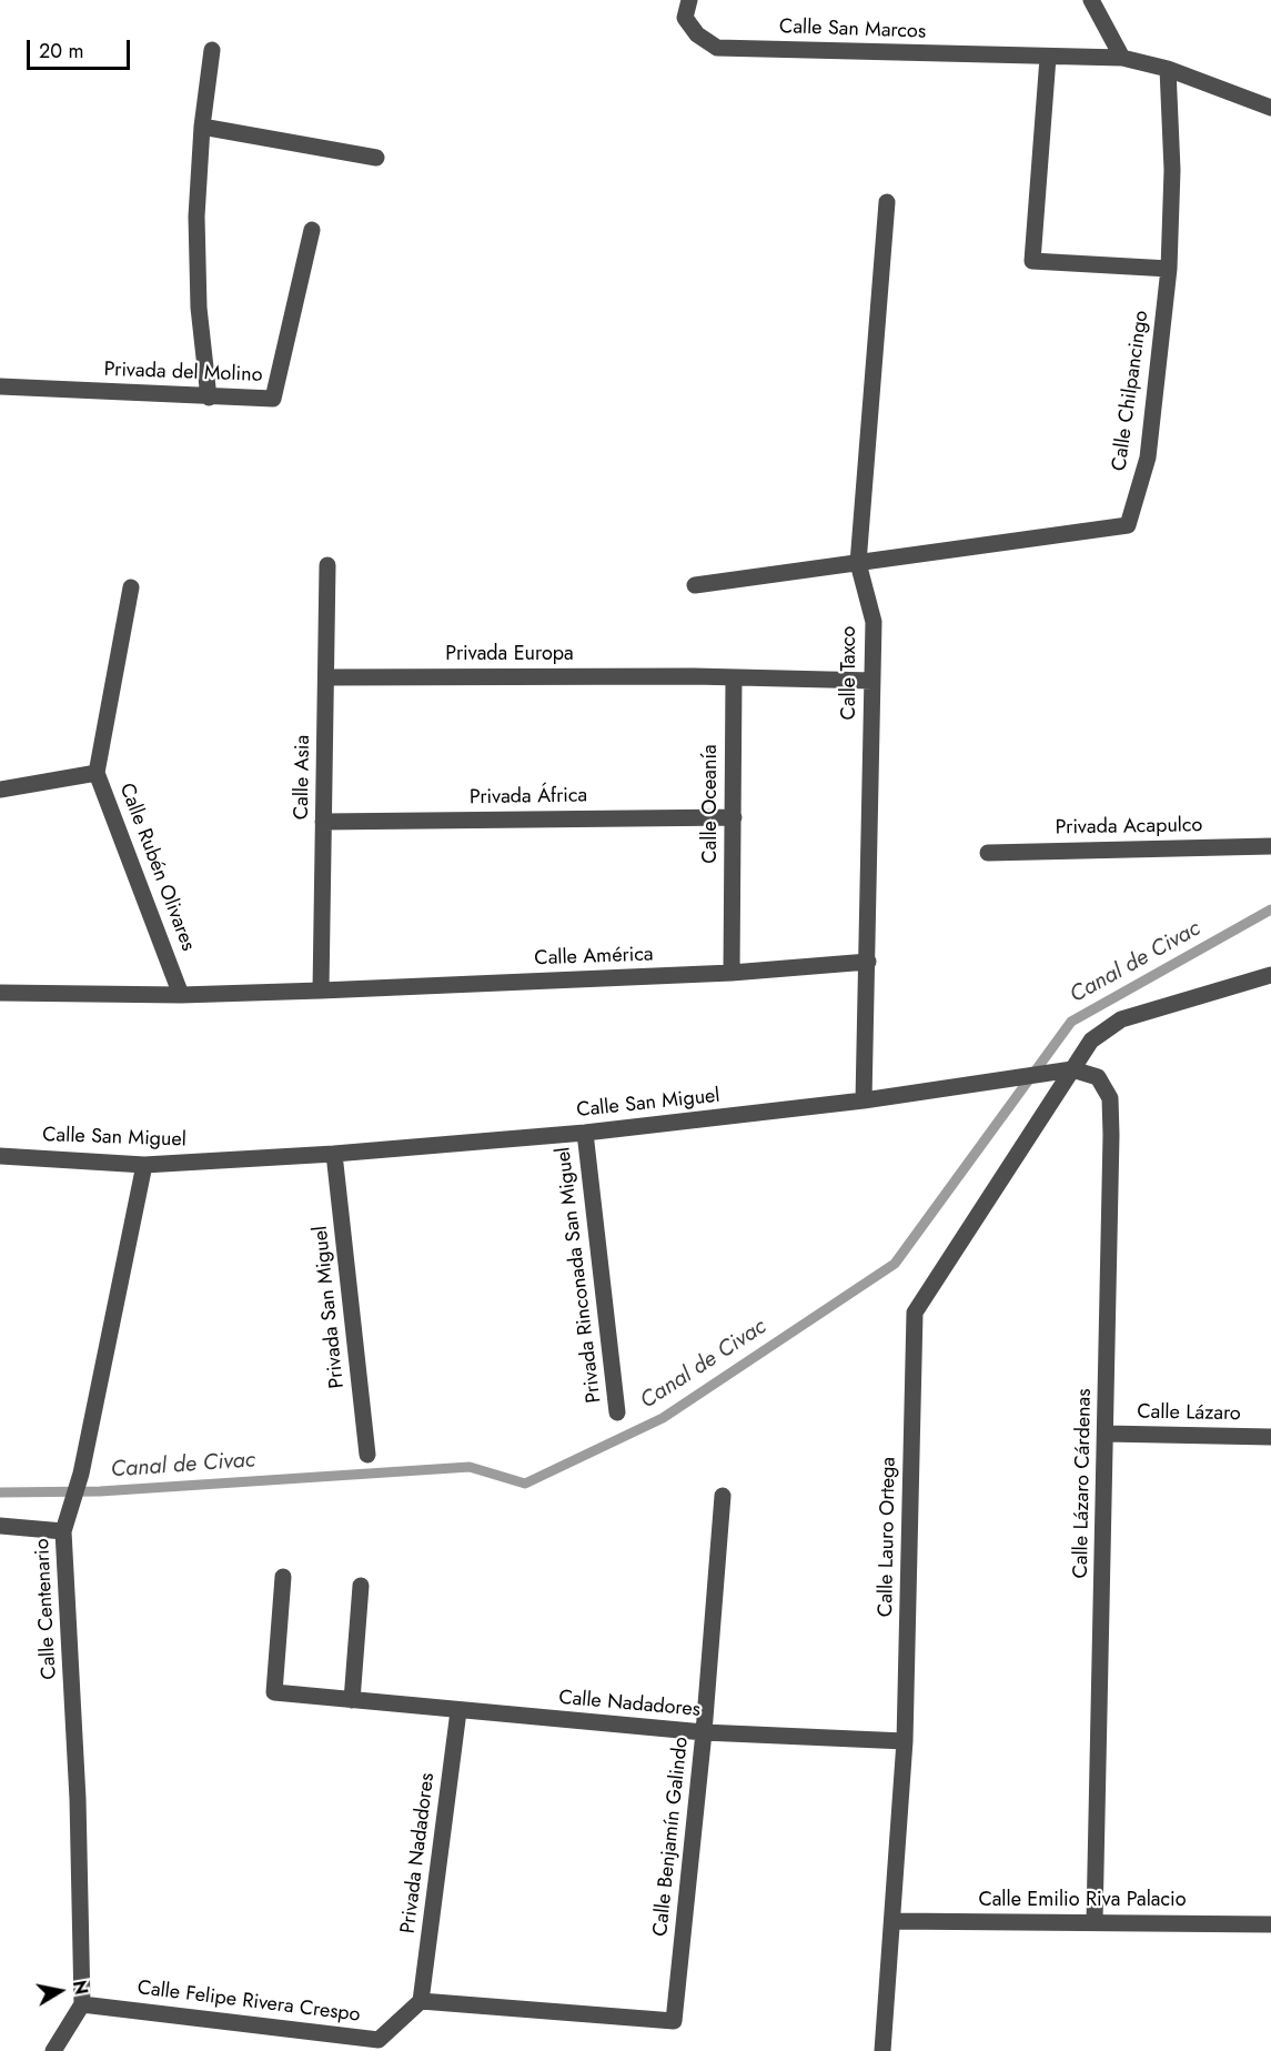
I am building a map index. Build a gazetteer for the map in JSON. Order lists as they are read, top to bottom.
{
  "streets": {
    "street": [
      "Calle San Marcos",
      "Privada del Molino",
      "Calle Chilpancingo",
      "Privada Europa",
      "Calle Taxco",
      "Calle Asia",
      "Privada África",
      "Calle Oceanía",
      "Privada Acapulco",
      "Calle Rubén Olivares",
      "Calle América",
      "Calle San Miguel",
      "Privada Rinconada San Miguel",
      "Privada San Miguel",
      "Calle Lázaro",
      "Calle Lázaro Cárdenas",
      "Calle Lauro Ortega",
      "Calle Centenario",
      "Calle Nadadores",
      "Calle Benjamín Galindo",
      "Privada Nadadores",
      "Calle Emilio Riva Palacio",
      "Calle Felipe Rivera Crespo"
    ]
  },
  "crossings": [
    ["Calle San Marcos", "Calle Chilpancingo"],
    ["Calle Chilpancingo", "Calle Taxco"],
    ["Privada Europa", "Calle Asia"],
    ["Privada Europa", "Calle Oceanía"],
    ["Calle Taxco", "Calle América"],
    ["Calle Taxco", "Calle San Miguel"],
    ["Calle Asia", "Privada África"],
    ["Calle Asia", "Calle América"],
    ["Privada África", "Calle Oceanía"],
    ["Calle Oceanía", "Calle América"],
    ["Calle Rubén Olivares", "Calle América"],
    ["Calle San Miguel", "Privada Rinconada San Miguel"],
    ["Calle San Miguel", "Privada San Miguel"],
    ["Calle San Miguel", "Calle Lázaro Cárdenas"],
    ["Calle San Miguel", "Calle Lauro Ortega"],
    ["Calle San Miguel", "Calle Centenario"],
    ["Calle Lázaro", "Calle Lázaro Cárdenas"],
    ["Calle Lázaro Cárdenas", "Calle Lauro Ortega"],
    ["Calle Lázaro Cárdenas", "Calle Emilio Riva Palacio"],
    ["Calle Lauro Ortega", "Calle Nadadores"],
    ["Calle Lauro Ortega", "Calle Emilio Riva Palacio"],
    ["Calle Centenario", "Calle Felipe Rivera Crespo"],
    ["Calle Nadadores", "Calle Benjamín Galindo"],
    ["Calle Nadadores", "Privada Nadadores"],
    ["Calle Benjamín Galindo", "Privada Nadadores"],
    ["Calle Benjamín Galindo", "Calle Felipe Rivera Crespo"],
    ["Privada Nadadores", "Calle Felipe Rivera Crespo"]
  ],
  "water": ["Canal de Civac"],
  "scale_bar": "20 m",
  "north": "right"
}
